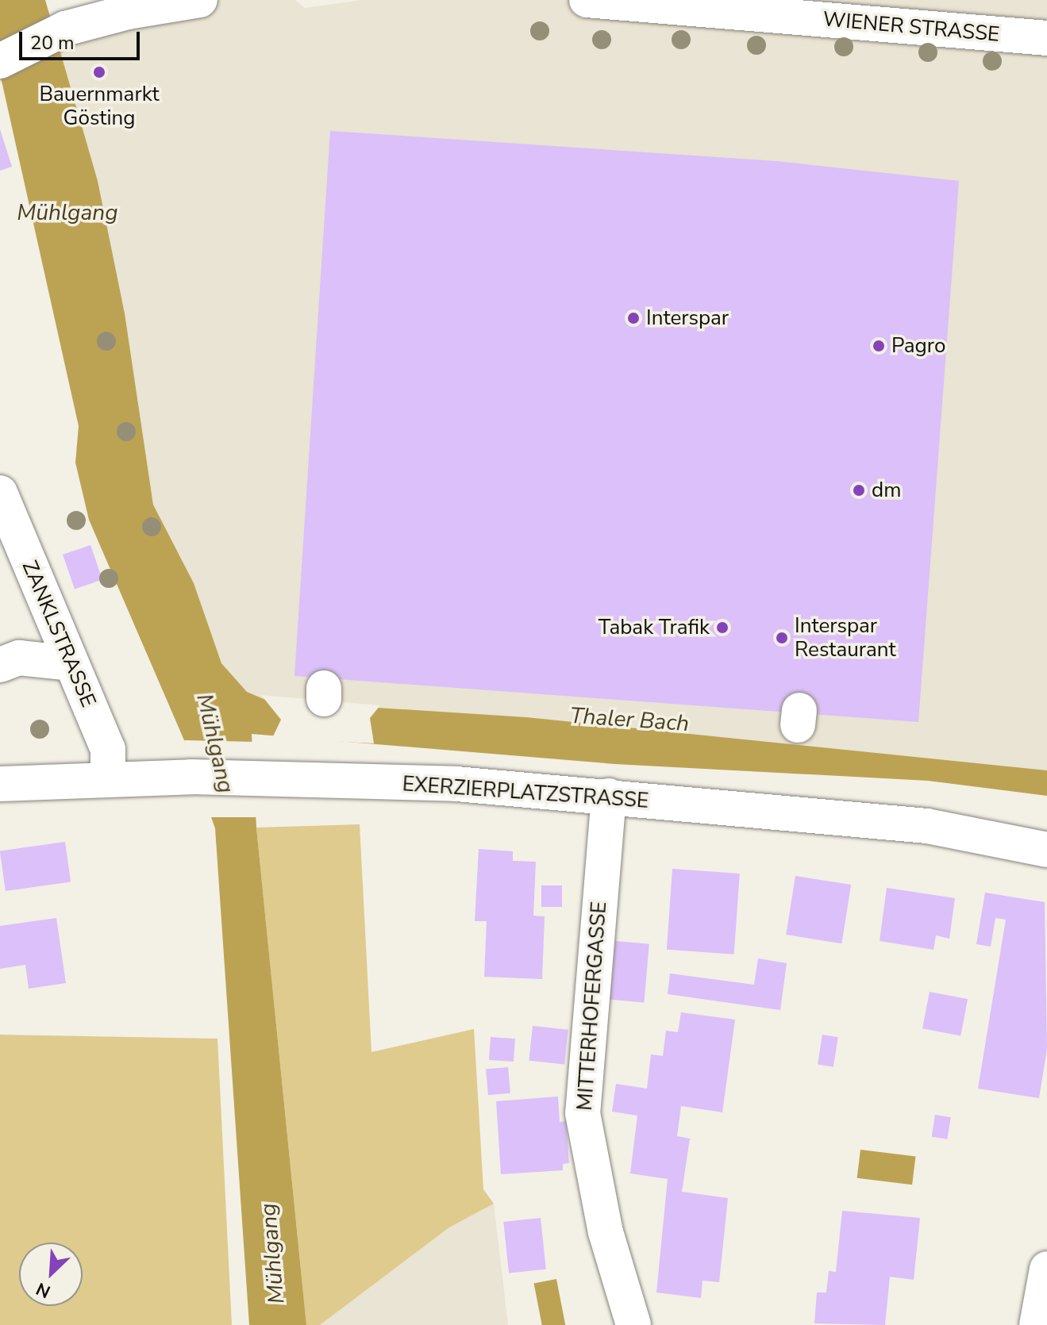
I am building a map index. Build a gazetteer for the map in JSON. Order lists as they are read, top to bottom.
{
  "streets": {
    "street": [
      "WIENER STRASSE",
      "ZANKLSTRASSE",
      "EXERZIERPLATZSTRASSE",
      "MITTERHOFERGASSE"
    ]
  },
  "crossings": [
    ["ZANKLSTRASSE", "EXERZIERPLATZSTRASSE"],
    ["EXERZIERPLATZSTRASSE", "MITTERHOFERGASSE"]
  ],
  "water": ["Mühlgang", "Thaler Bach"],
  "places": [
    "Bauernmarkt Gösting",
    "Interspar",
    "Pagro",
    "dm",
    "Tabak Trafik",
    "Interspar Restaurant"
  ],
  "scale_bar": "20 m",
  "north": "bottom left"
}
